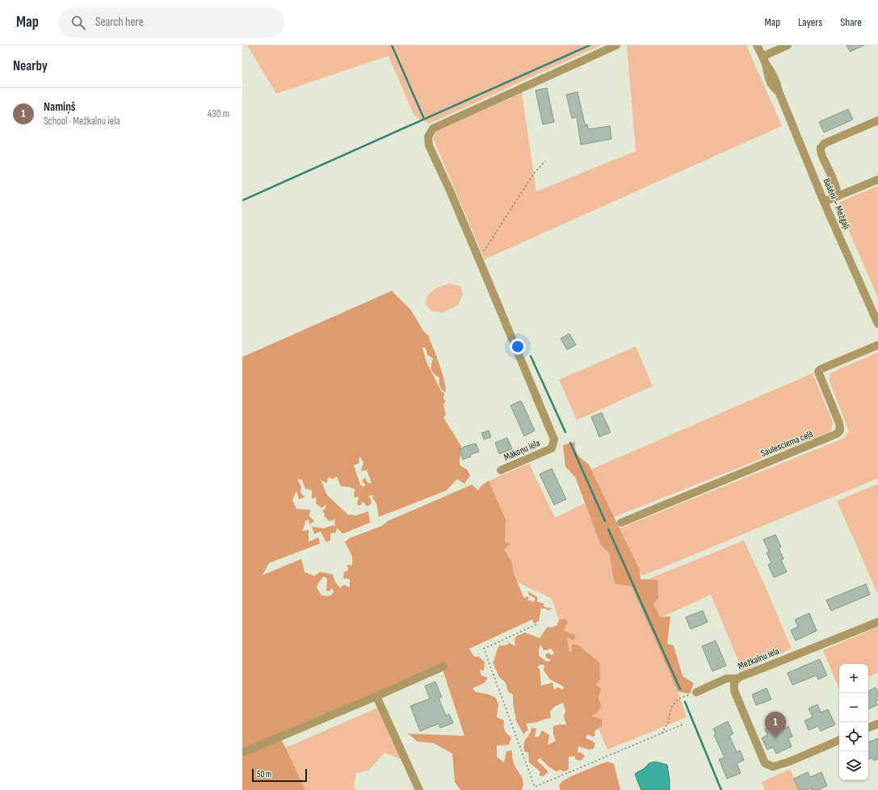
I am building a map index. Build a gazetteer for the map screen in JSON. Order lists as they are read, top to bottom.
{
  "streets": {
    "street": [
      "Bašēni – Mežgaļi",
      "Saulesciema ceļš",
      "Mākoņu iela",
      "Mežkalnu iela"
    ]
  },
  "scale_bar": "50 m",
  "page": {
    "header": "Map",
    "search": "Search here",
    "nav": ["Map", "Layers", "Share"],
    "heading": "Nearby",
    "list": [
      {
        "mark": "1",
        "name": "Namiņš",
        "note": "School · Mežkalnu iela",
        "value": "430 m"
      }
    ],
    "map_buttons": ["+", "−"],
    "pins": "1",
    "scale": "50 m"
  }
}
